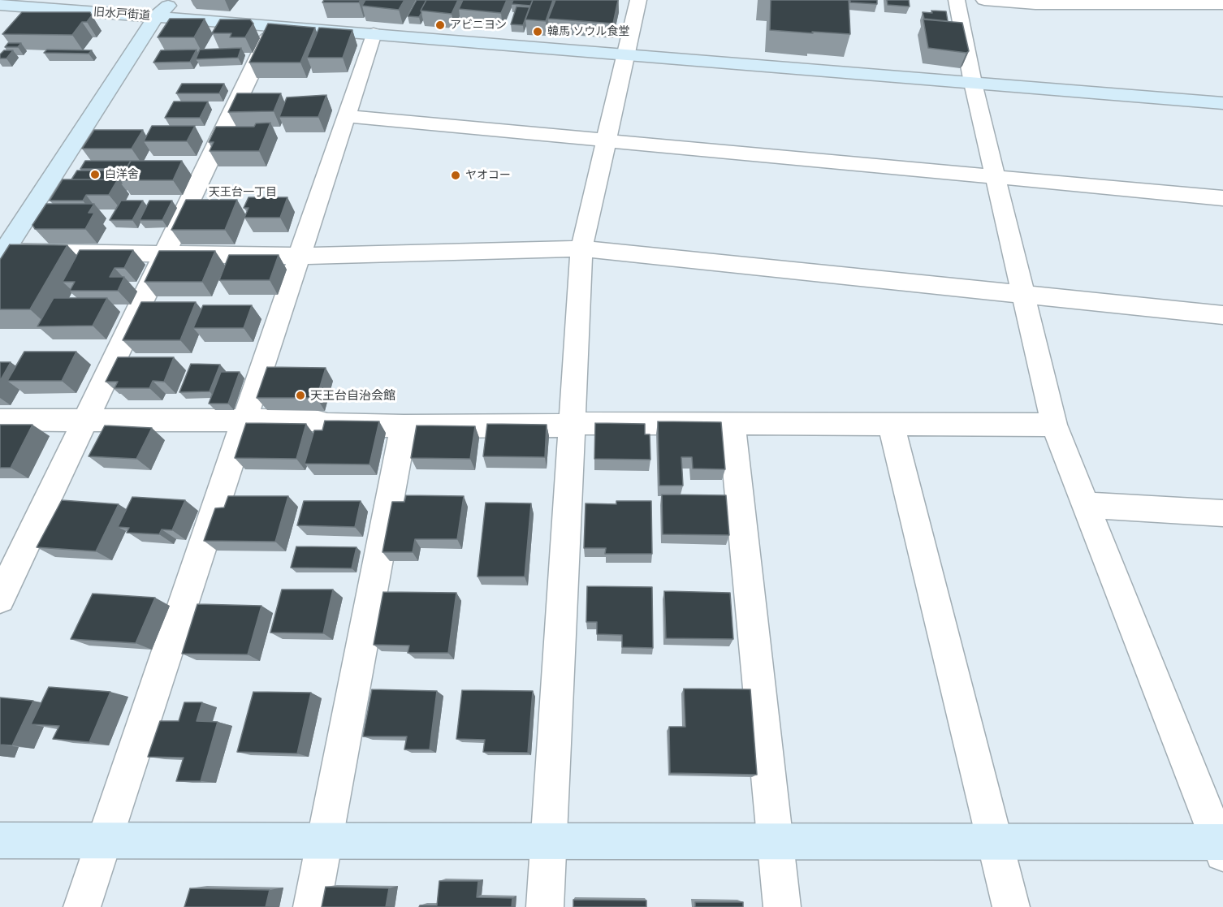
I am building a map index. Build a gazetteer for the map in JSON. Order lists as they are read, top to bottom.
{
  "streets": {
    "street": ["旧水戸街道"]
  },
  "districts": ["天王台一丁目"],
  "places": [
    "アビニヨン",
    "韓馬 ソウル食堂",
    "白洋舍",
    "ヤオコー",
    "天王台自治会館"
  ]
}
